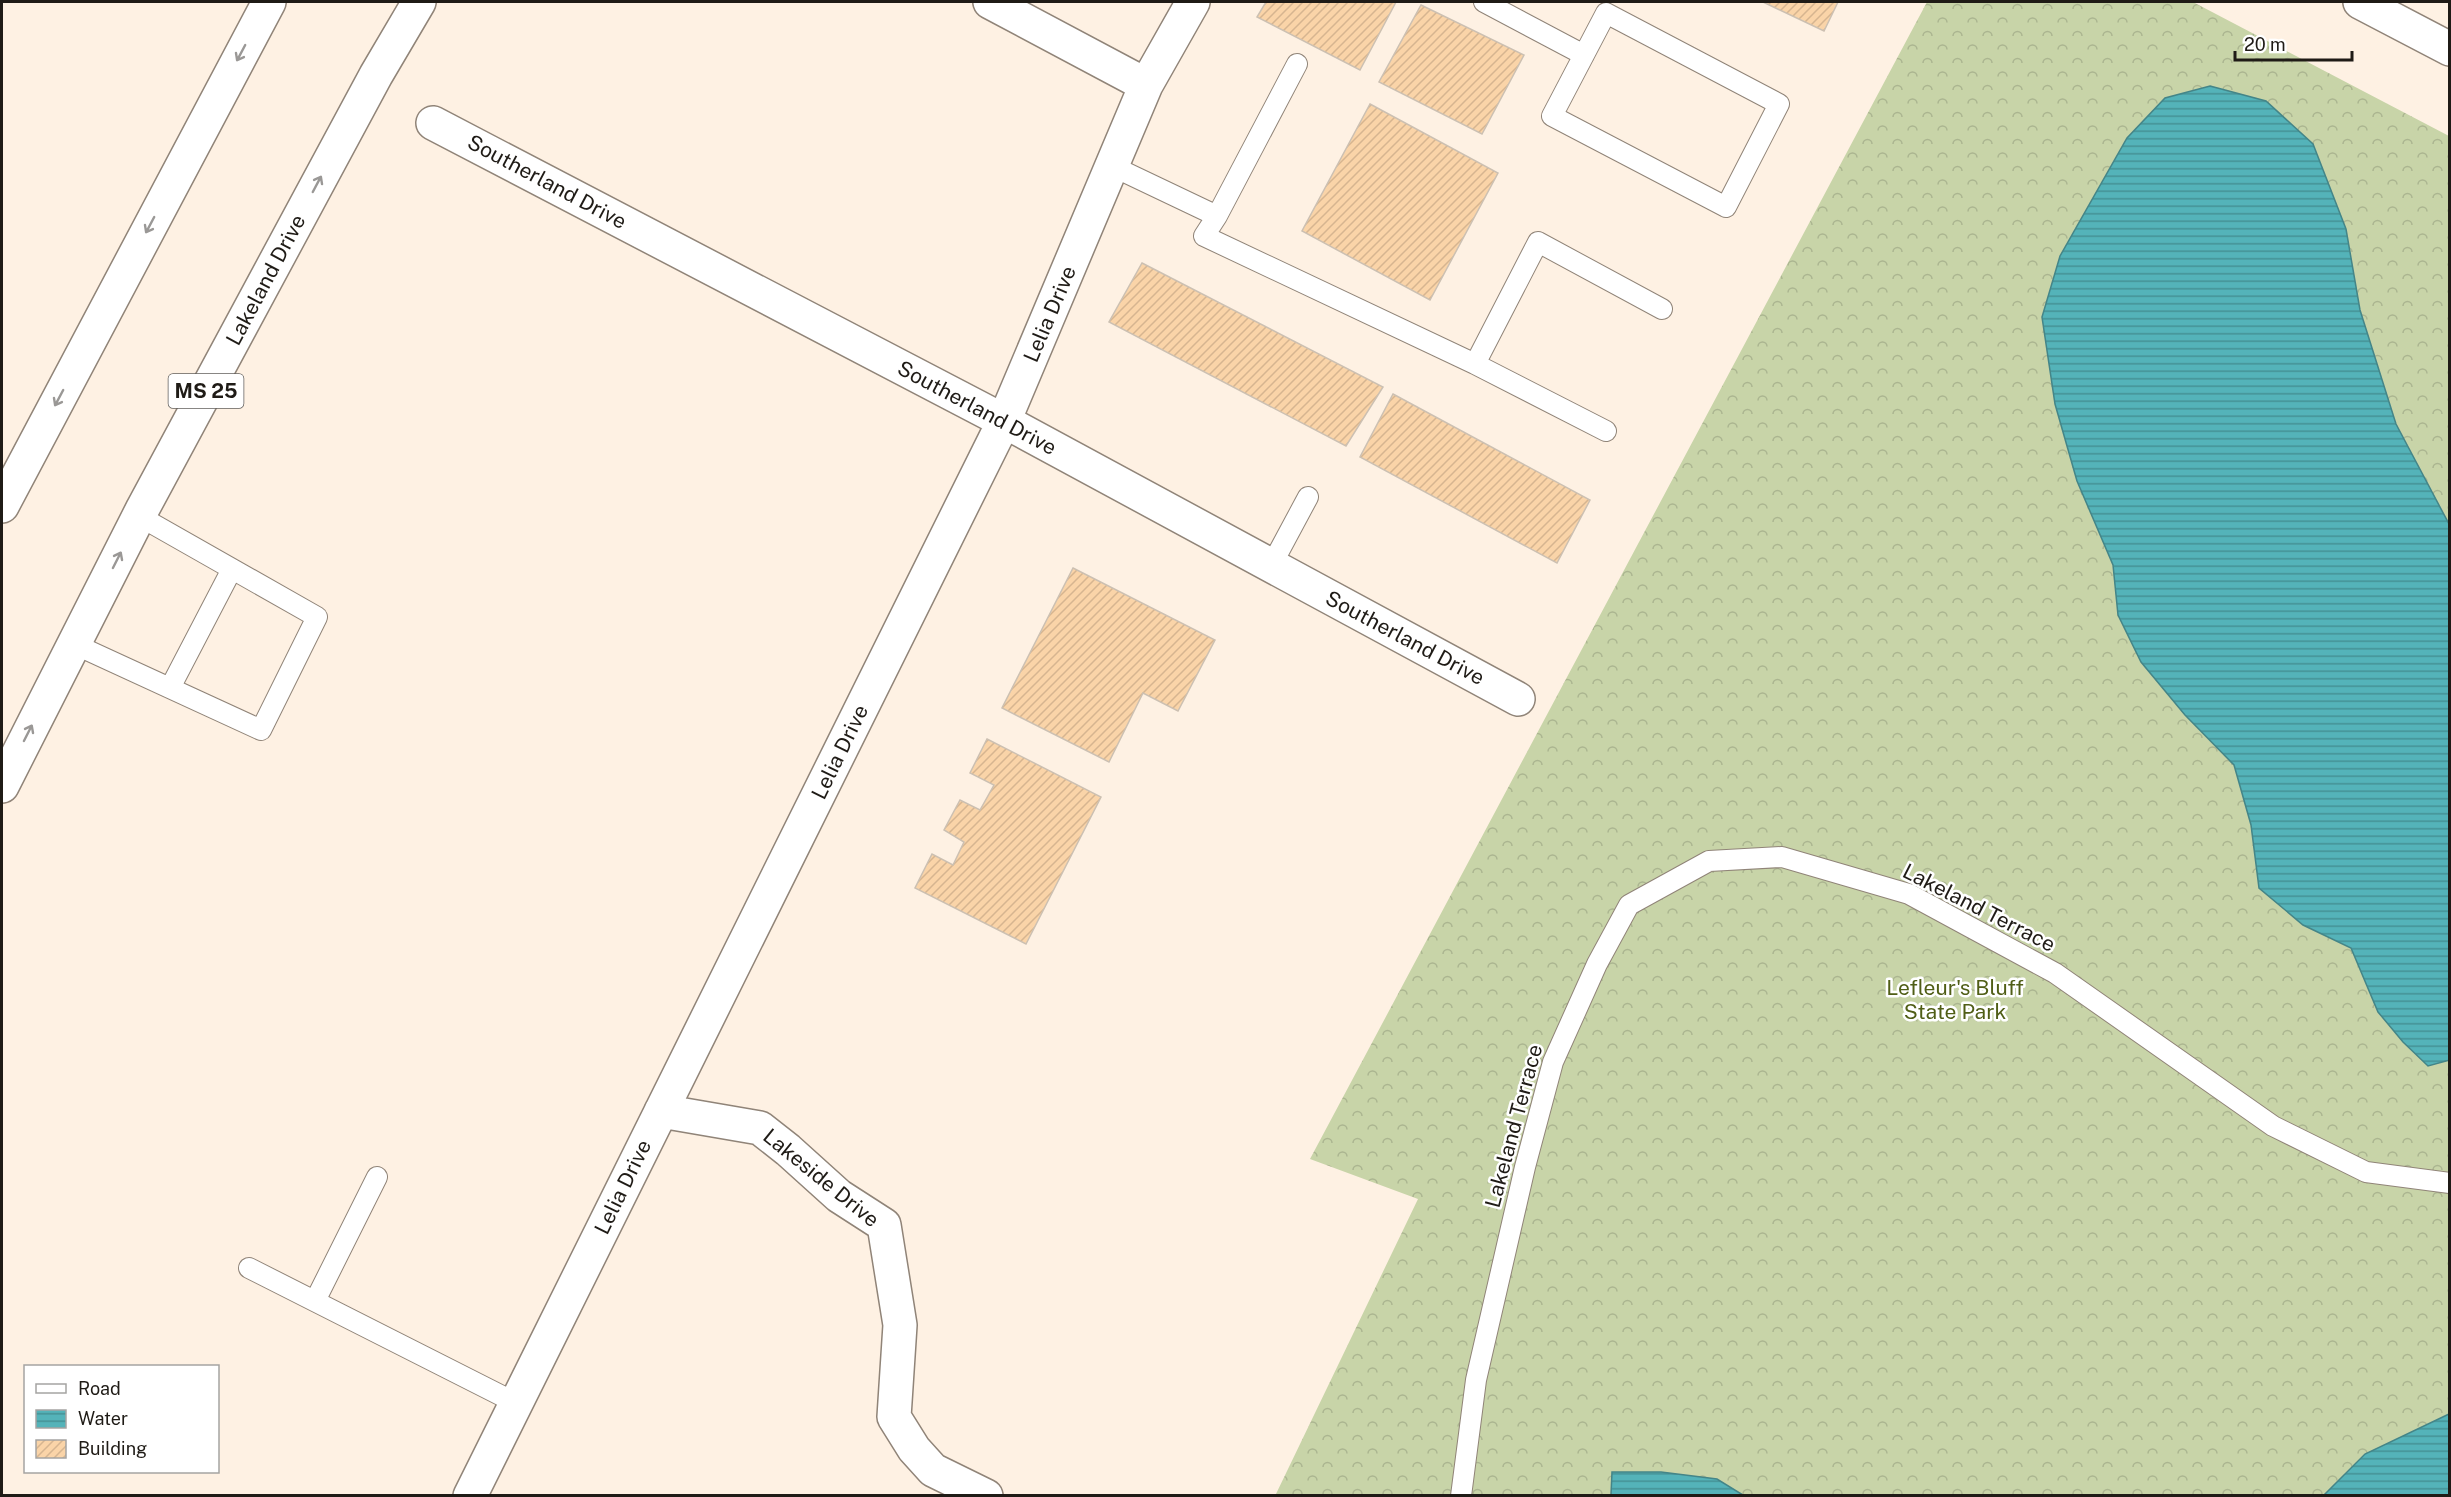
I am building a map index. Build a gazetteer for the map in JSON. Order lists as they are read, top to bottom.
{
  "streets": {
    "main road": [
      "Southerland Drive",
      "Lakeland Drive",
      "Lelia Drive",
      "MS 25",
      "Lakeside Drive"
    ],
    "lane": ["Lakeland Terrace"]
  },
  "crossings": [
    ["Southerland Drive", "Lelia Drive"],
    ["Lelia Drive", "Lakeside Drive"]
  ],
  "parks": ["Lefleur's Bluff State Park"],
  "legend": ["Road", "Water", "Building"],
  "scale_bar": "20 m"
}
